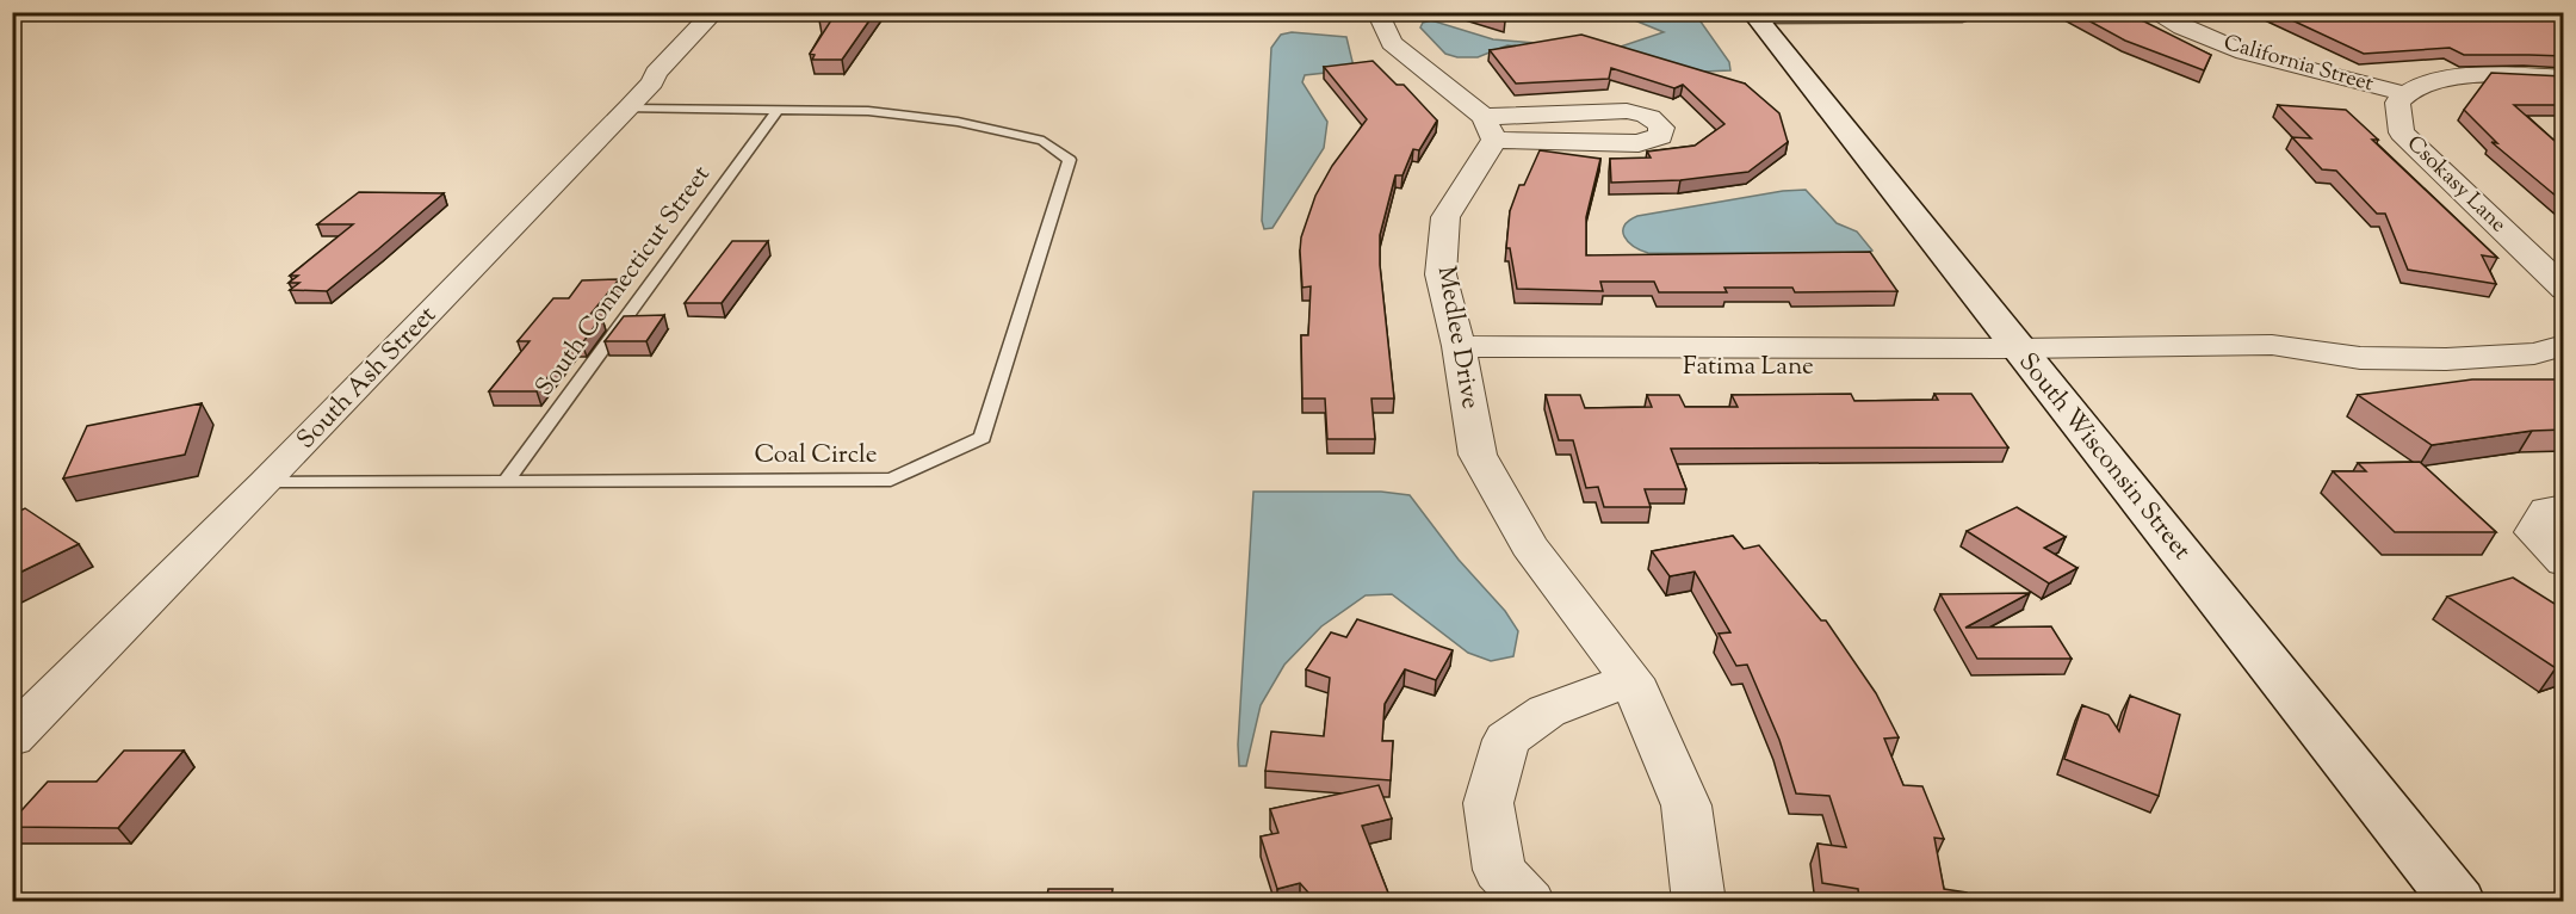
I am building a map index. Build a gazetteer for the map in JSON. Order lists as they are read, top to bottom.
{
  "streets": {
    "street": [
      "California Street",
      "Csokasy Lane",
      "Medlee Drive",
      "Fatima Lane",
      "South Ash Street",
      "South Wisconsin Street"
    ],
    "lane": ["South Connecticut Street", "Coal Circle"]
  },
  "crossings": [
    ["California Street", "Csokasy Lane"],
    ["South Connecticut Street", "Coal Circle"],
    ["Medlee Drive", "Fatima Lane"],
    ["Fatima Lane", "South Wisconsin Street"],
    ["South Ash Street", "Coal Circle"]
  ]
}
